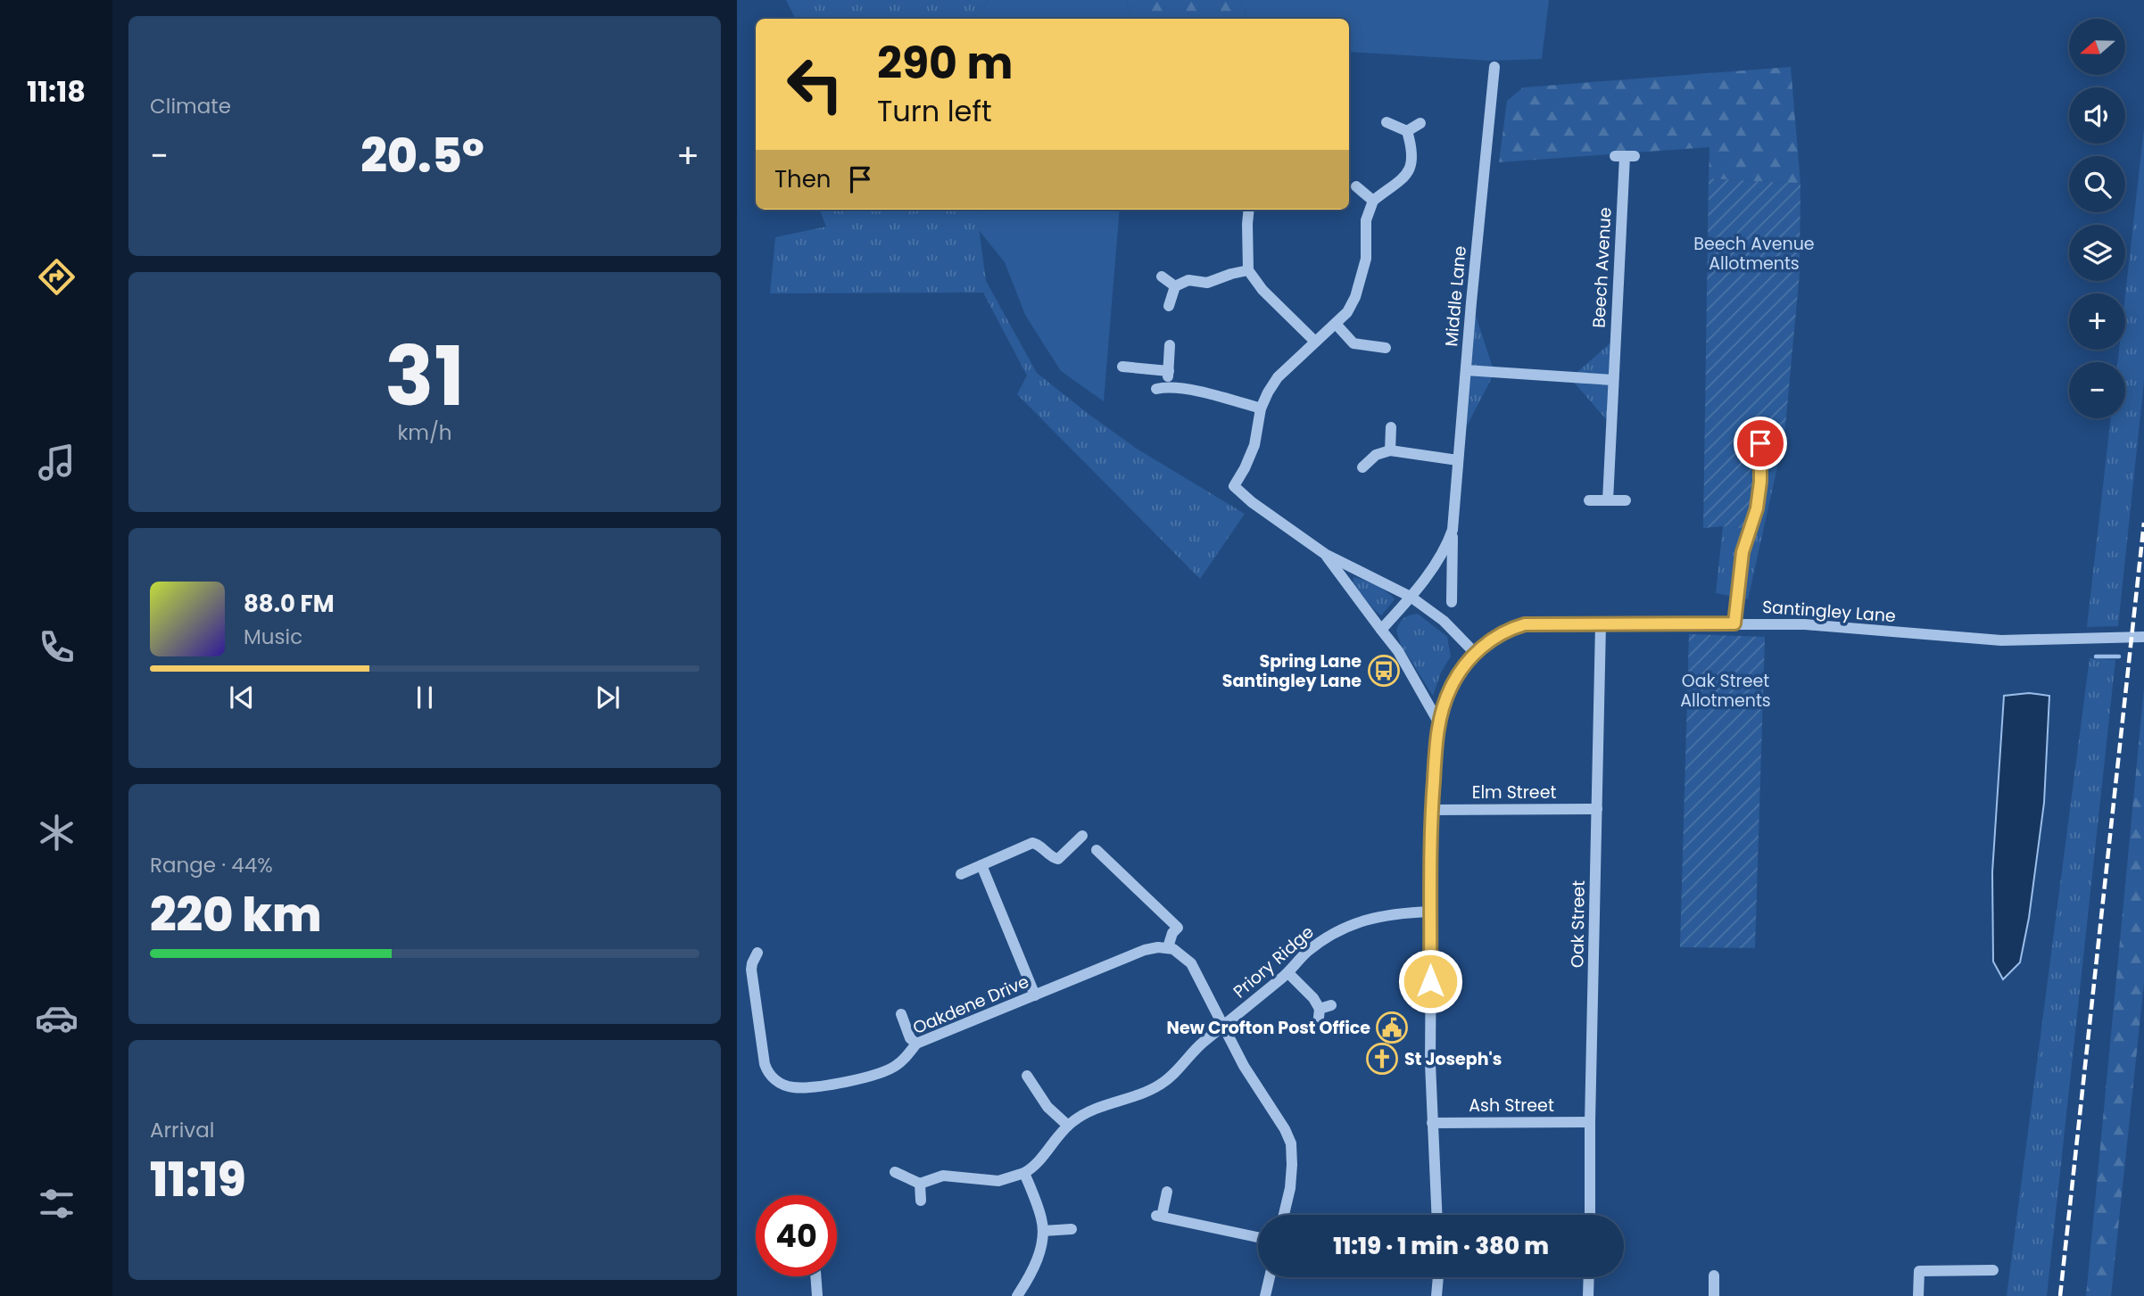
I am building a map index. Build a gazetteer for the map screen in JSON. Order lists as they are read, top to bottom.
{
  "streets": {
    "street": [
      "Beech Avenue",
      "Middle Lane",
      "Santingley Lane",
      "Elm Street",
      "Oak Street",
      "Priory Ridge",
      "Oakdene Drive",
      "Ash Street"
    ]
  },
  "crossings": [
    ["Santingley Lane", "Elm Street"],
    ["Santingley Lane", "Oak Street"],
    ["Santingley Lane", "Priory Ridge"],
    ["Santingley Lane", "Ash Street"],
    ["Elm Street", "Oak Street"],
    ["Oak Street", "Ash Street"]
  ],
  "parks": ["Beech Avenue Allotments", "Oak Street Allotments"],
  "places": {
    "bus stop": ["Spring Lane Santingley Lane"],
    "public building": ["New Crofton Post Office"],
    "church": ["St Joseph's"]
  },
  "north": "left",
  "page": {
    "tabs": "11:18",
    "tile": [
      "Climate",
      ["31", "km/h"],
      ["Range · 44%", "220 km"],
      ["Arrival", "11:19"]
    ],
    "map_buttons": ["+", "−"],
    "turn": ["290 m", "Turn left"],
    "heat": ["−", "20.5°", "+"],
    "then": "Then",
    "song": ["88.0 FM", "Music"],
    "limit": "40",
    "trip": "11:19 · 1 min · 380 m"
  }
}
